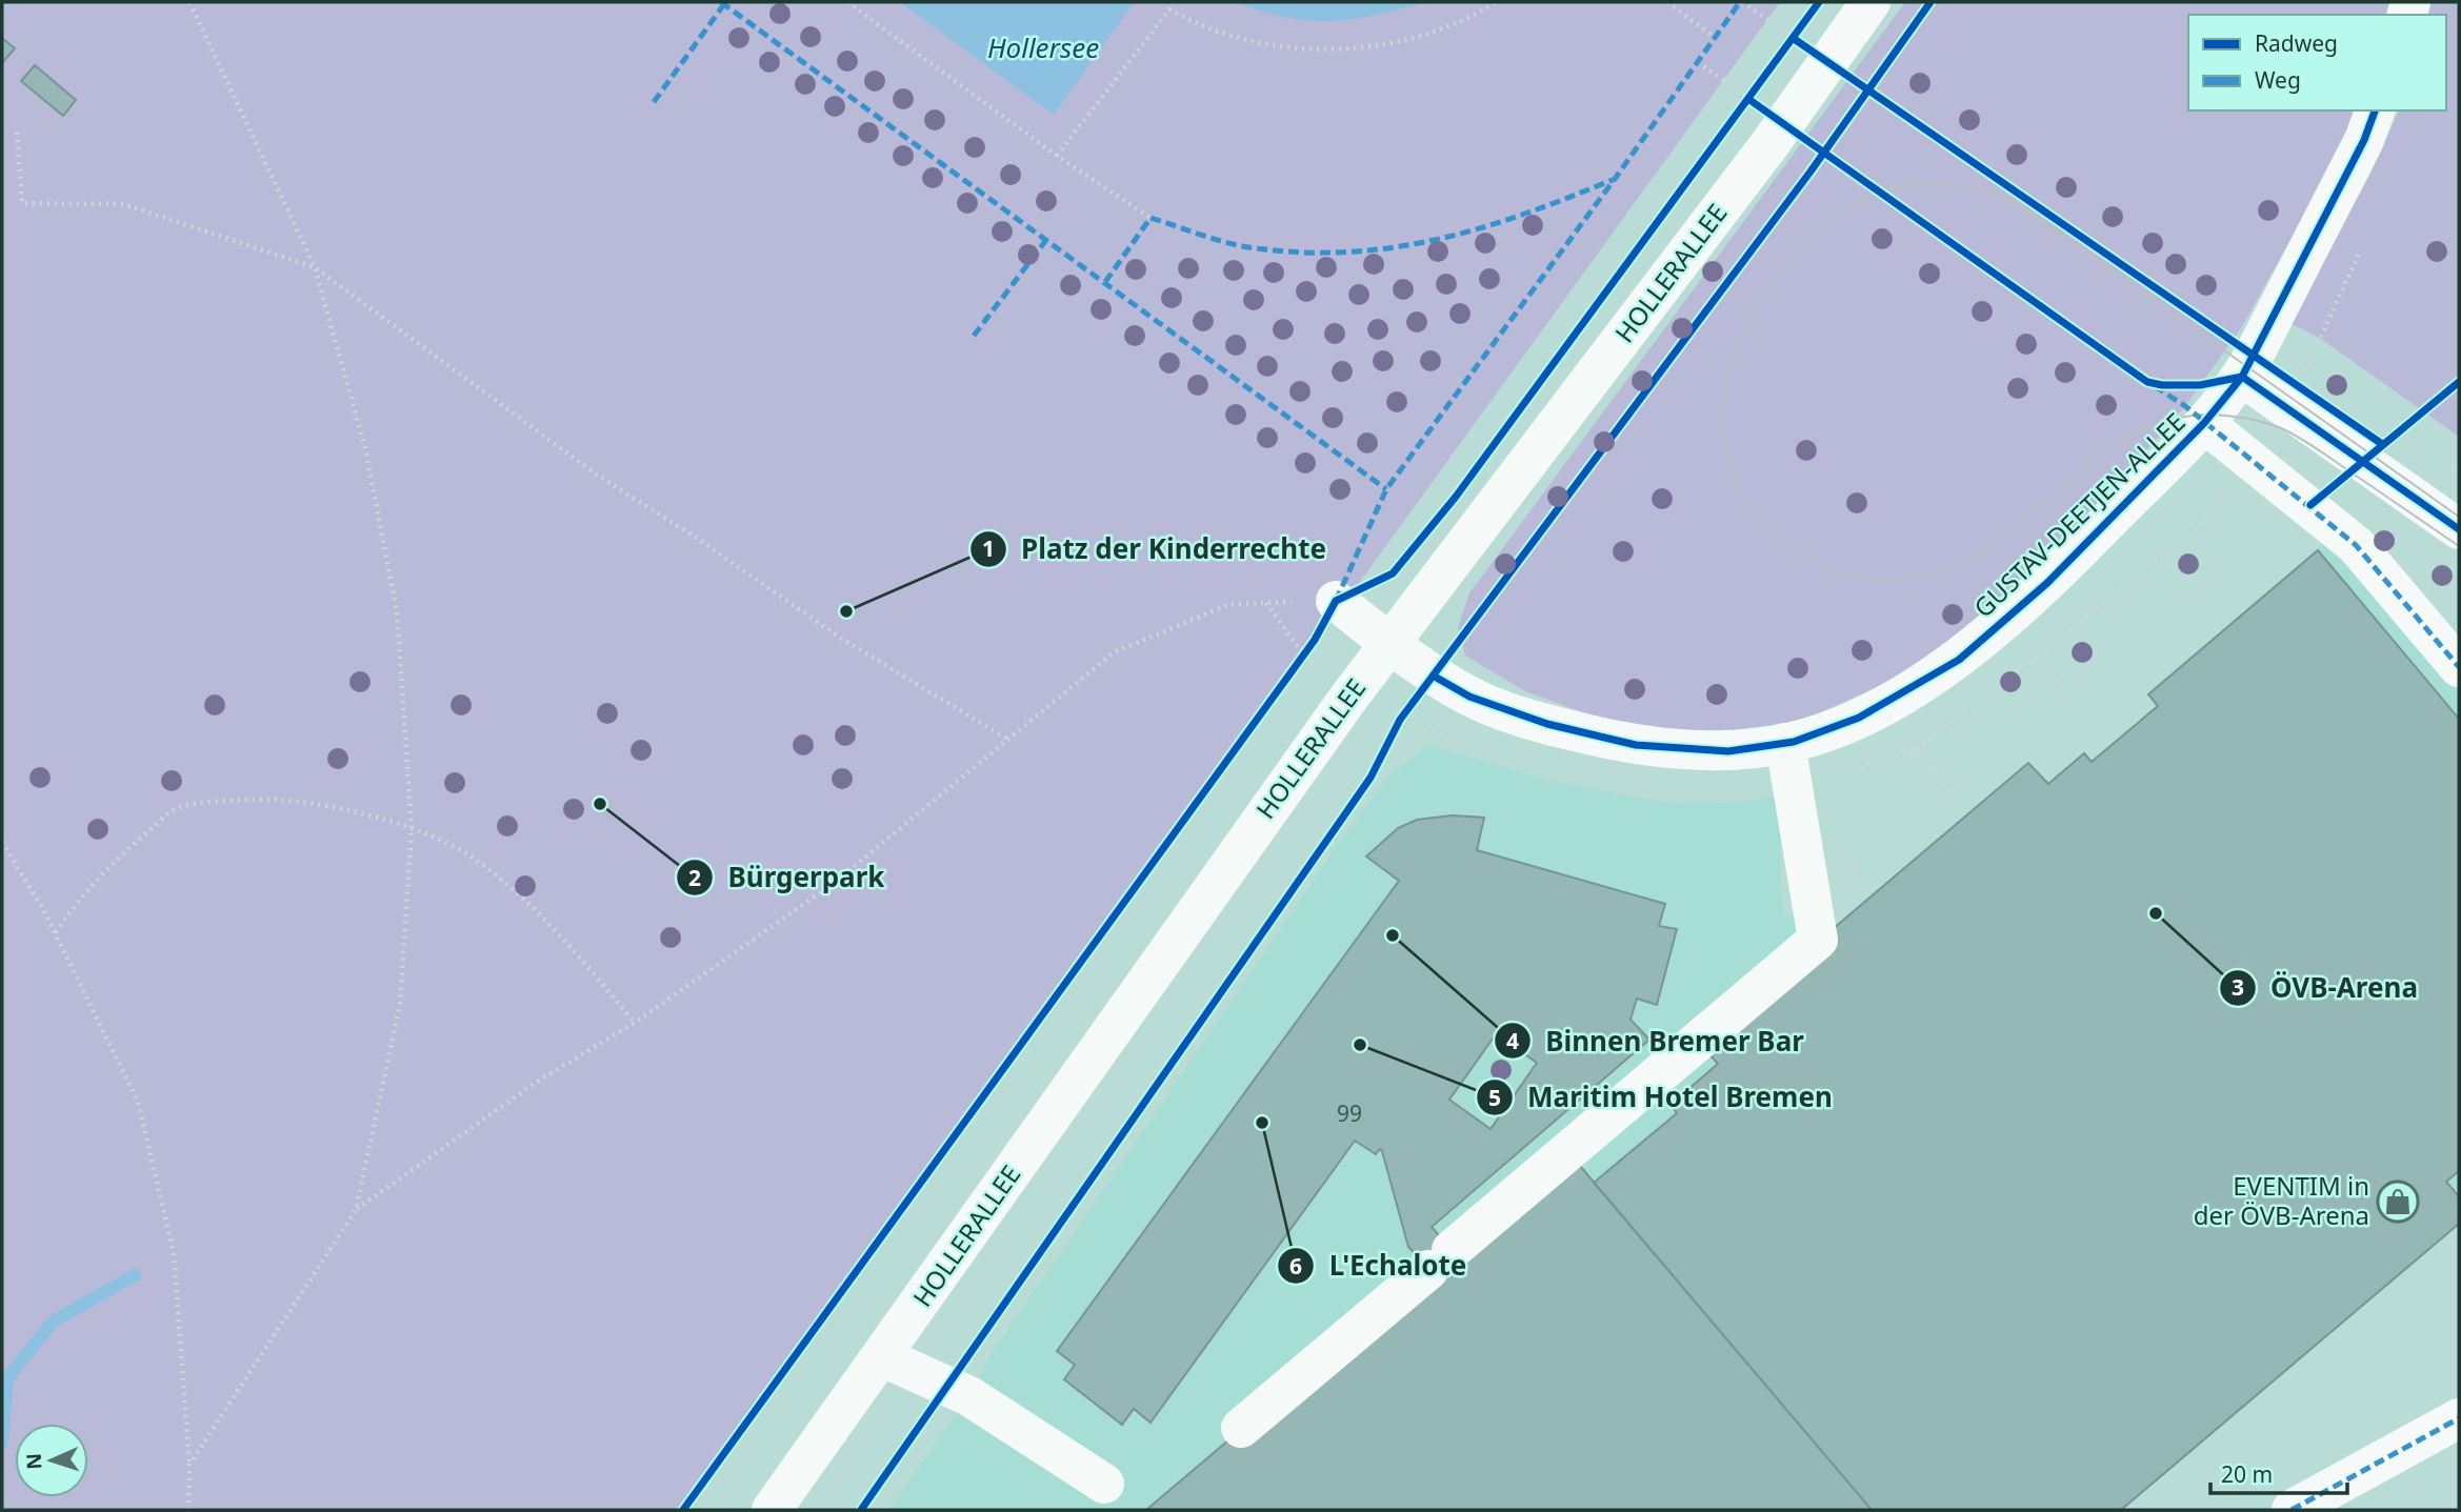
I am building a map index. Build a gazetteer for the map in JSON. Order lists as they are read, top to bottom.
{
  "streets": {
    "street": ["HOLLERALLEE", "GUSTAV-DEETJEN-ALLEE"]
  },
  "crossings": [
    ["HOLLERALLEE", "GUSTAV-DEETJEN-ALLEE"]
  ],
  "water": ["Hollersee"],
  "places": {
    "other": [
      "Platz der Kinderrechte",
      "Bürgerpark",
      "ÖVB-Arena",
      "Binnen Bremer Bar",
      "Maritim Hotel Bremen",
      "L'Echalote"
    ],
    "shop": ["EVENTIM in der ÖVB-Arena"]
  },
  "house_numbers": ["99"],
  "legend": ["Radweg", "Weg"],
  "scale_bar": "20 m",
  "north": "left"
}
